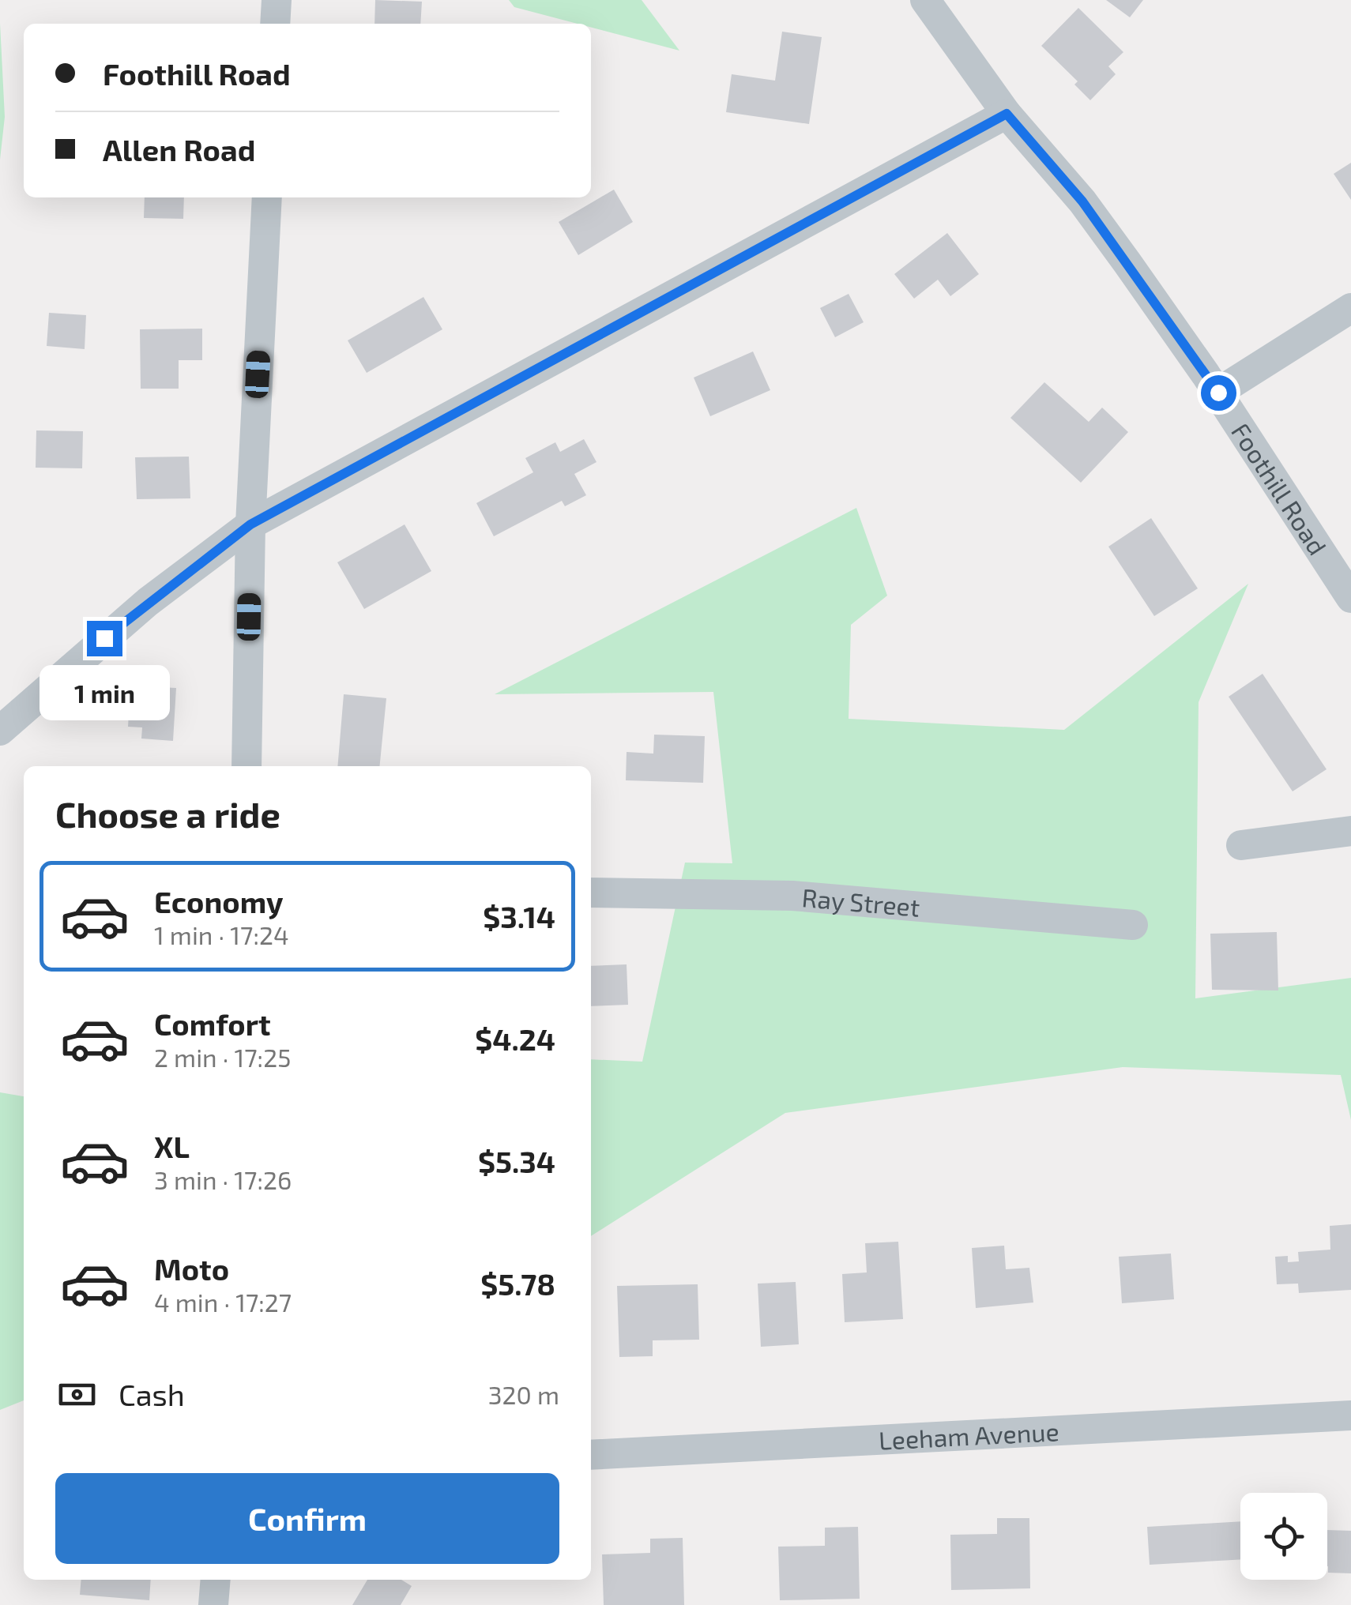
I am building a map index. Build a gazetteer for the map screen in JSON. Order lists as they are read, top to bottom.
{
  "streets": {
    "street": ["Foothill Road", "Ray Street", "Leeham Avenue"]
  },
  "page": {
    "banner": ["Foothill Road", "Allen Road"],
    "bubble": "1 min",
    "heading": "Choose a ride",
    "list": [
      {
        "name": "Economy",
        "note": "1 min · 17:24",
        "value": "$3.14"
      },
      {
        "name": "Comfort",
        "note": "2 min · 17:25",
        "value": "$4.24"
      },
      {
        "name": "XL",
        "note": "3 min · 17:26",
        "value": "$5.34"
      },
      {
        "name": "Moto",
        "note": "4 min · 17:27",
        "value": "$5.78"
      }
    ],
    "pay": ["Cash", "320 m"],
    "buttons": "Confirm"
  }
}
